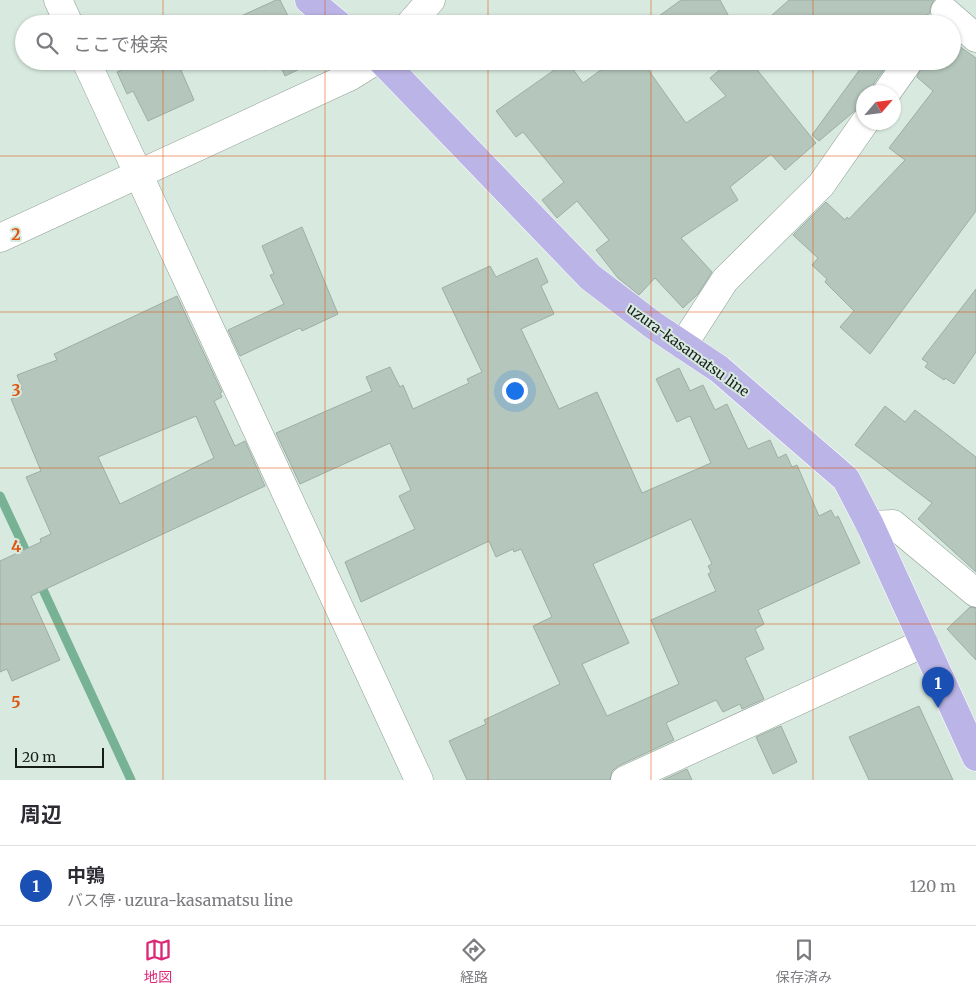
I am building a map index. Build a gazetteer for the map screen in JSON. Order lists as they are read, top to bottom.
{
  "streets": {
    "main road": ["uzura-kasamatsu line"]
  },
  "scale_bar": "20 m",
  "north": "top right",
  "page": {
    "search": "ここで検索",
    "pins": "1",
    "scale": "20 m",
    "heading": "周辺",
    "list": [
      {
        "mark": "1",
        "name": "中鶉",
        "note": "バス停 · uzura-kasamatsu line",
        "value": "120 m"
      }
    ],
    "nav": ["地図", "経路", "保存済み"]
  },
  "grid": {
    "rows": [
      "2",
      "3",
      "4",
      "5"
    ]
  }
}
